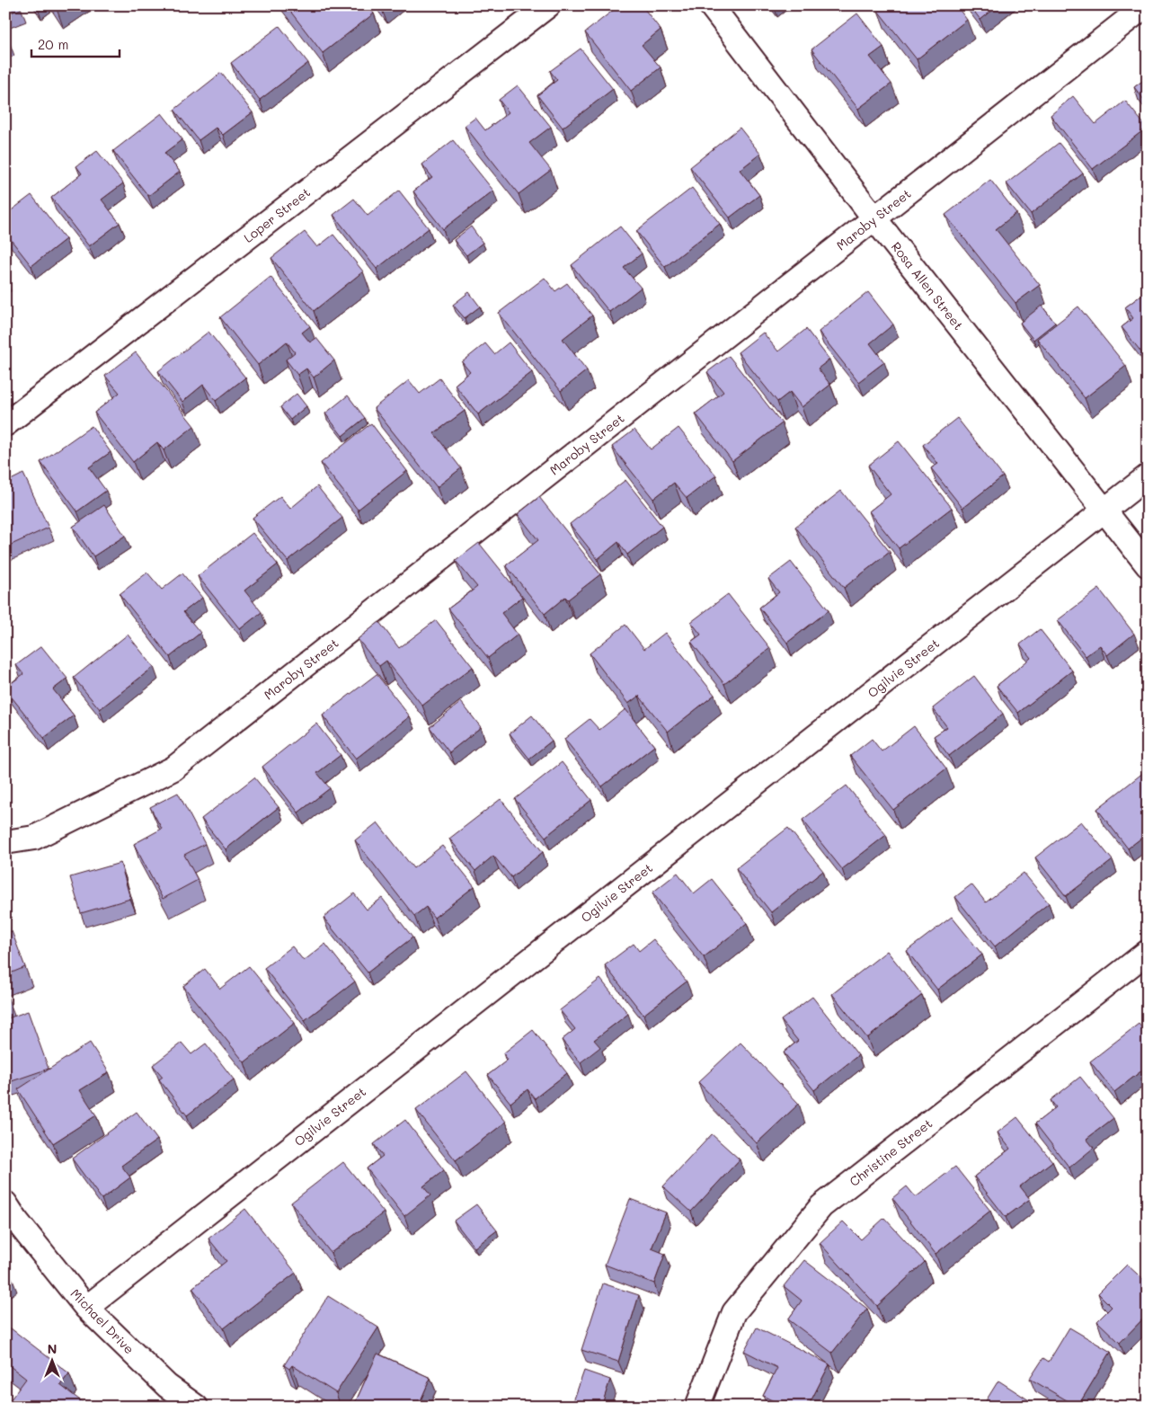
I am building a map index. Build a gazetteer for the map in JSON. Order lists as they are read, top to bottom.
{
  "streets": {
    "street": [
      "Loper Street",
      "Maroby Street",
      "Rosa Allen Street",
      "Ogilvie Street",
      "Christine Street",
      "Michael Drive"
    ]
  },
  "crossings": [
    ["Maroby Street", "Rosa Allen Street"],
    ["Rosa Allen Street", "Ogilvie Street"],
    ["Ogilvie Street", "Michael Drive"]
  ],
  "scale_bar": "20 m",
  "north": "top"
}
